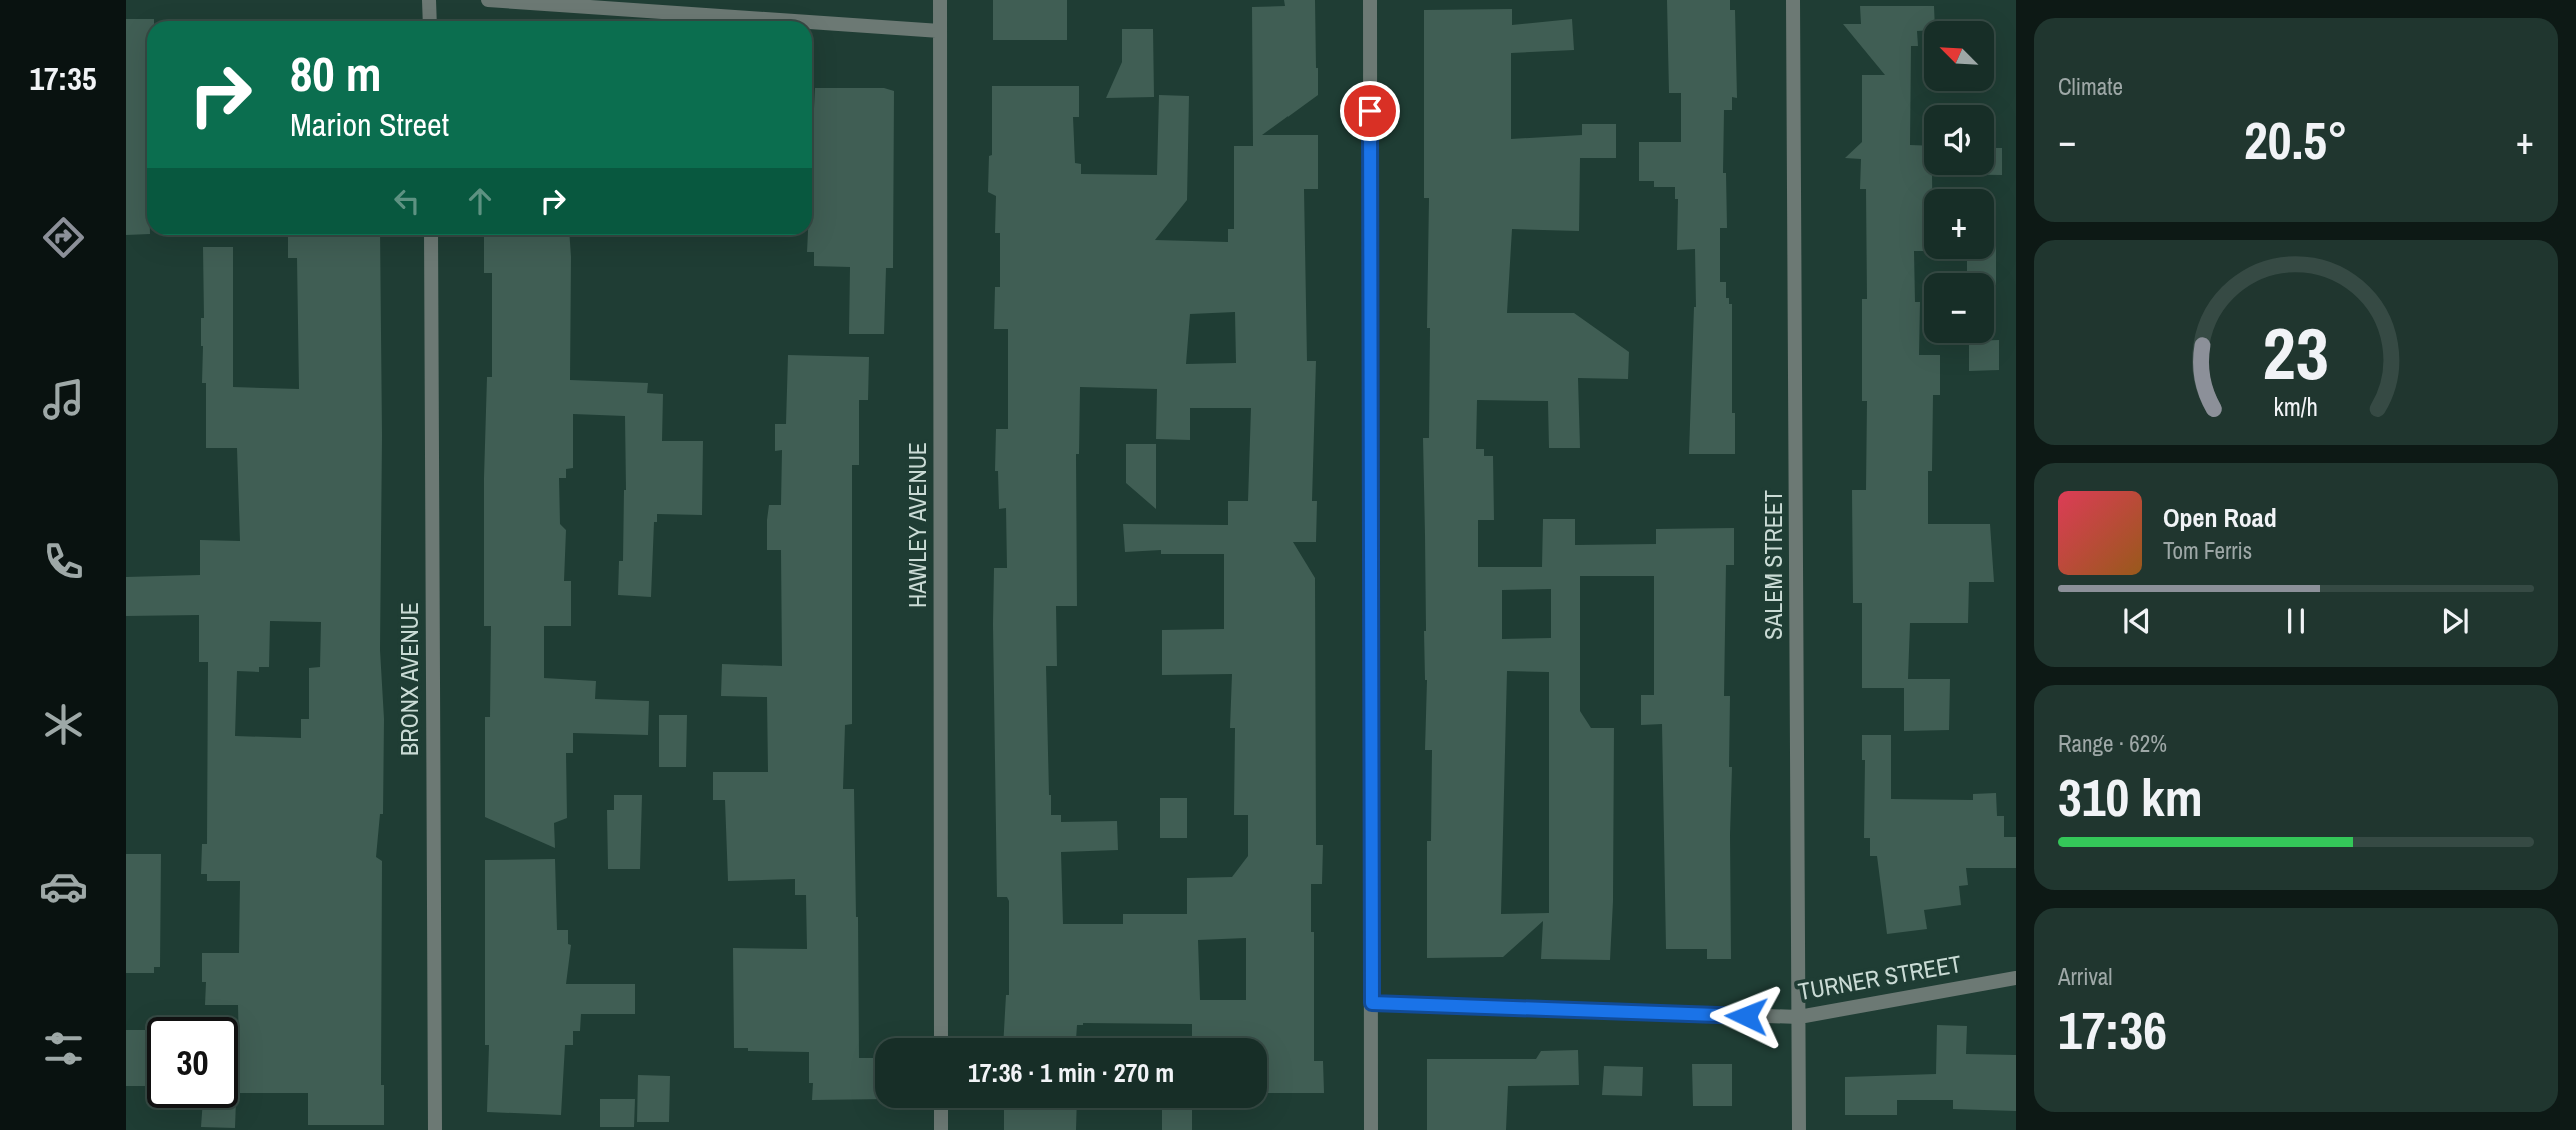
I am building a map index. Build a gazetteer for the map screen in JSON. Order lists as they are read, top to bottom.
{
  "streets": {
    "street": [
      "HAWLEY AVENUE",
      "SALEM STREET",
      "BRONX AVENUE",
      "TURNER STREET"
    ]
  },
  "crossings": [
    ["SALEM STREET", "TURNER STREET"]
  ],
  "north": "top left",
  "page": {
    "tabs": "17:35",
    "tile": [
      "Climate",
      ["Range · 62%", "310 km"],
      ["Arrival", "17:36"]
    ],
    "map_buttons": ["+", "−"],
    "turn": ["80 m", "Marion Street"],
    "heat": ["−", "20.5°", "+"],
    "song": ["Open Road", "Tom Ferris"],
    "limit": "30",
    "trip": "17:36 · 1 min · 270 m",
    "gauge": ["23", "km/h"]
  }
}
